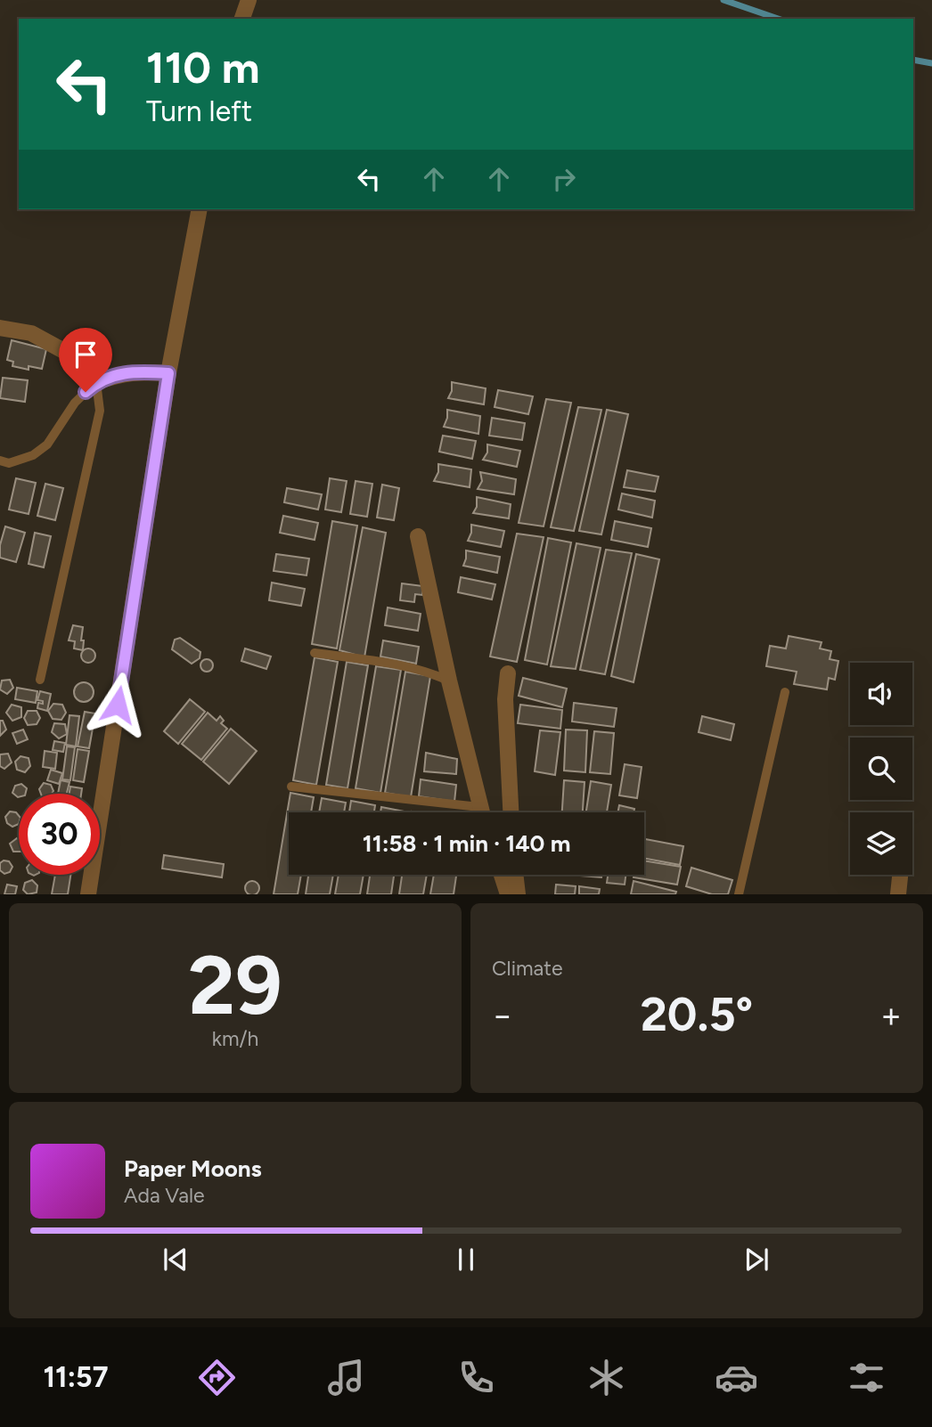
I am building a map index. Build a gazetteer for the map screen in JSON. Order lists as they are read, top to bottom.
{
  "page": {
    "turn": ["110 m", "Turn left"],
    "limit": "30",
    "trip": "11:58 · 1 min · 140 m",
    "tile": [
      ["29", "km/h"],
      "Climate"
    ],
    "heat": ["−", "20.5°", "+"],
    "song": ["Paper Moons", "Ada Vale"],
    "tabs": "11:57"
  }
}
